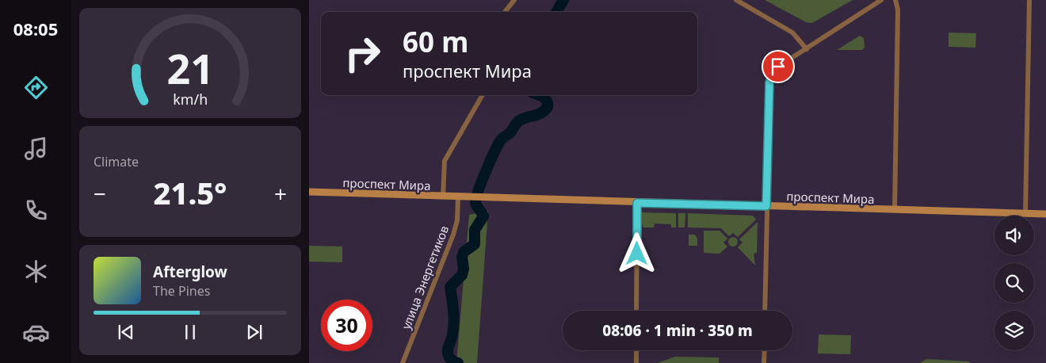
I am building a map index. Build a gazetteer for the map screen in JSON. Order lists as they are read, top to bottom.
{
  "streets": {
    "main road": ["проспект Мира"],
    "street": ["улица Энергетиков"]
  },
  "crossings": [
    ["проспект Мира", "улица Энергетиков"]
  ],
  "page": {
    "tabs": "08:05",
    "turn": ["60 m", "проспект Мира"],
    "tile": "Climate",
    "heat": ["−", "21.5°", "+"],
    "song": ["Afterglow", "The Pines"],
    "limit": "30",
    "trip": "08:06 · 1 min · 350 m",
    "gauge": ["21", "km/h"]
  }
}
